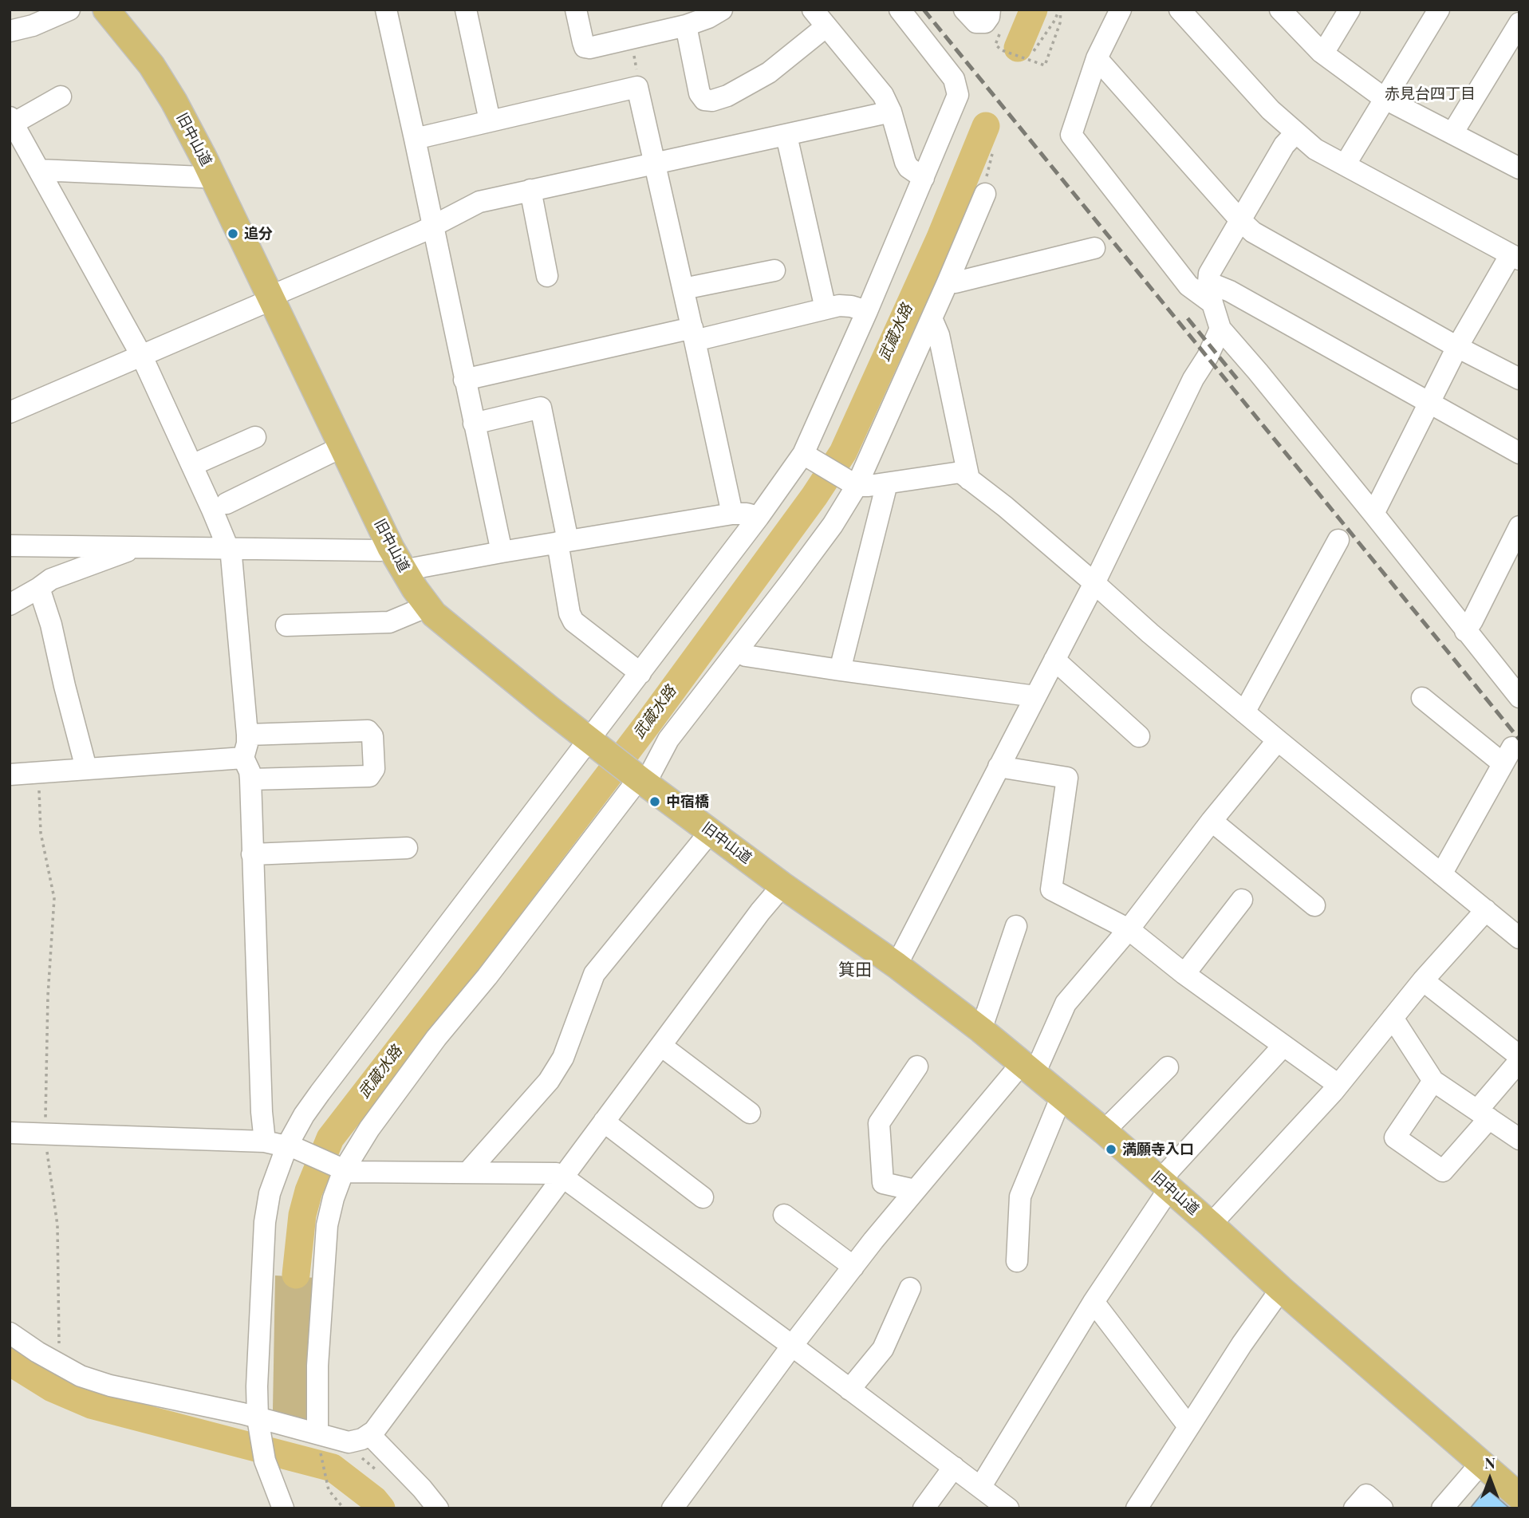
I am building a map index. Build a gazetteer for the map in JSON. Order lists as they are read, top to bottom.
{
  "streets": {
    "main road": ["旧中山道"]
  },
  "districts": ["赤見台四丁目", "箕田"],
  "water": ["武蔵水路"],
  "places": ["追分", "中宿橋", "満願寺入口"],
  "north": "top"
}
